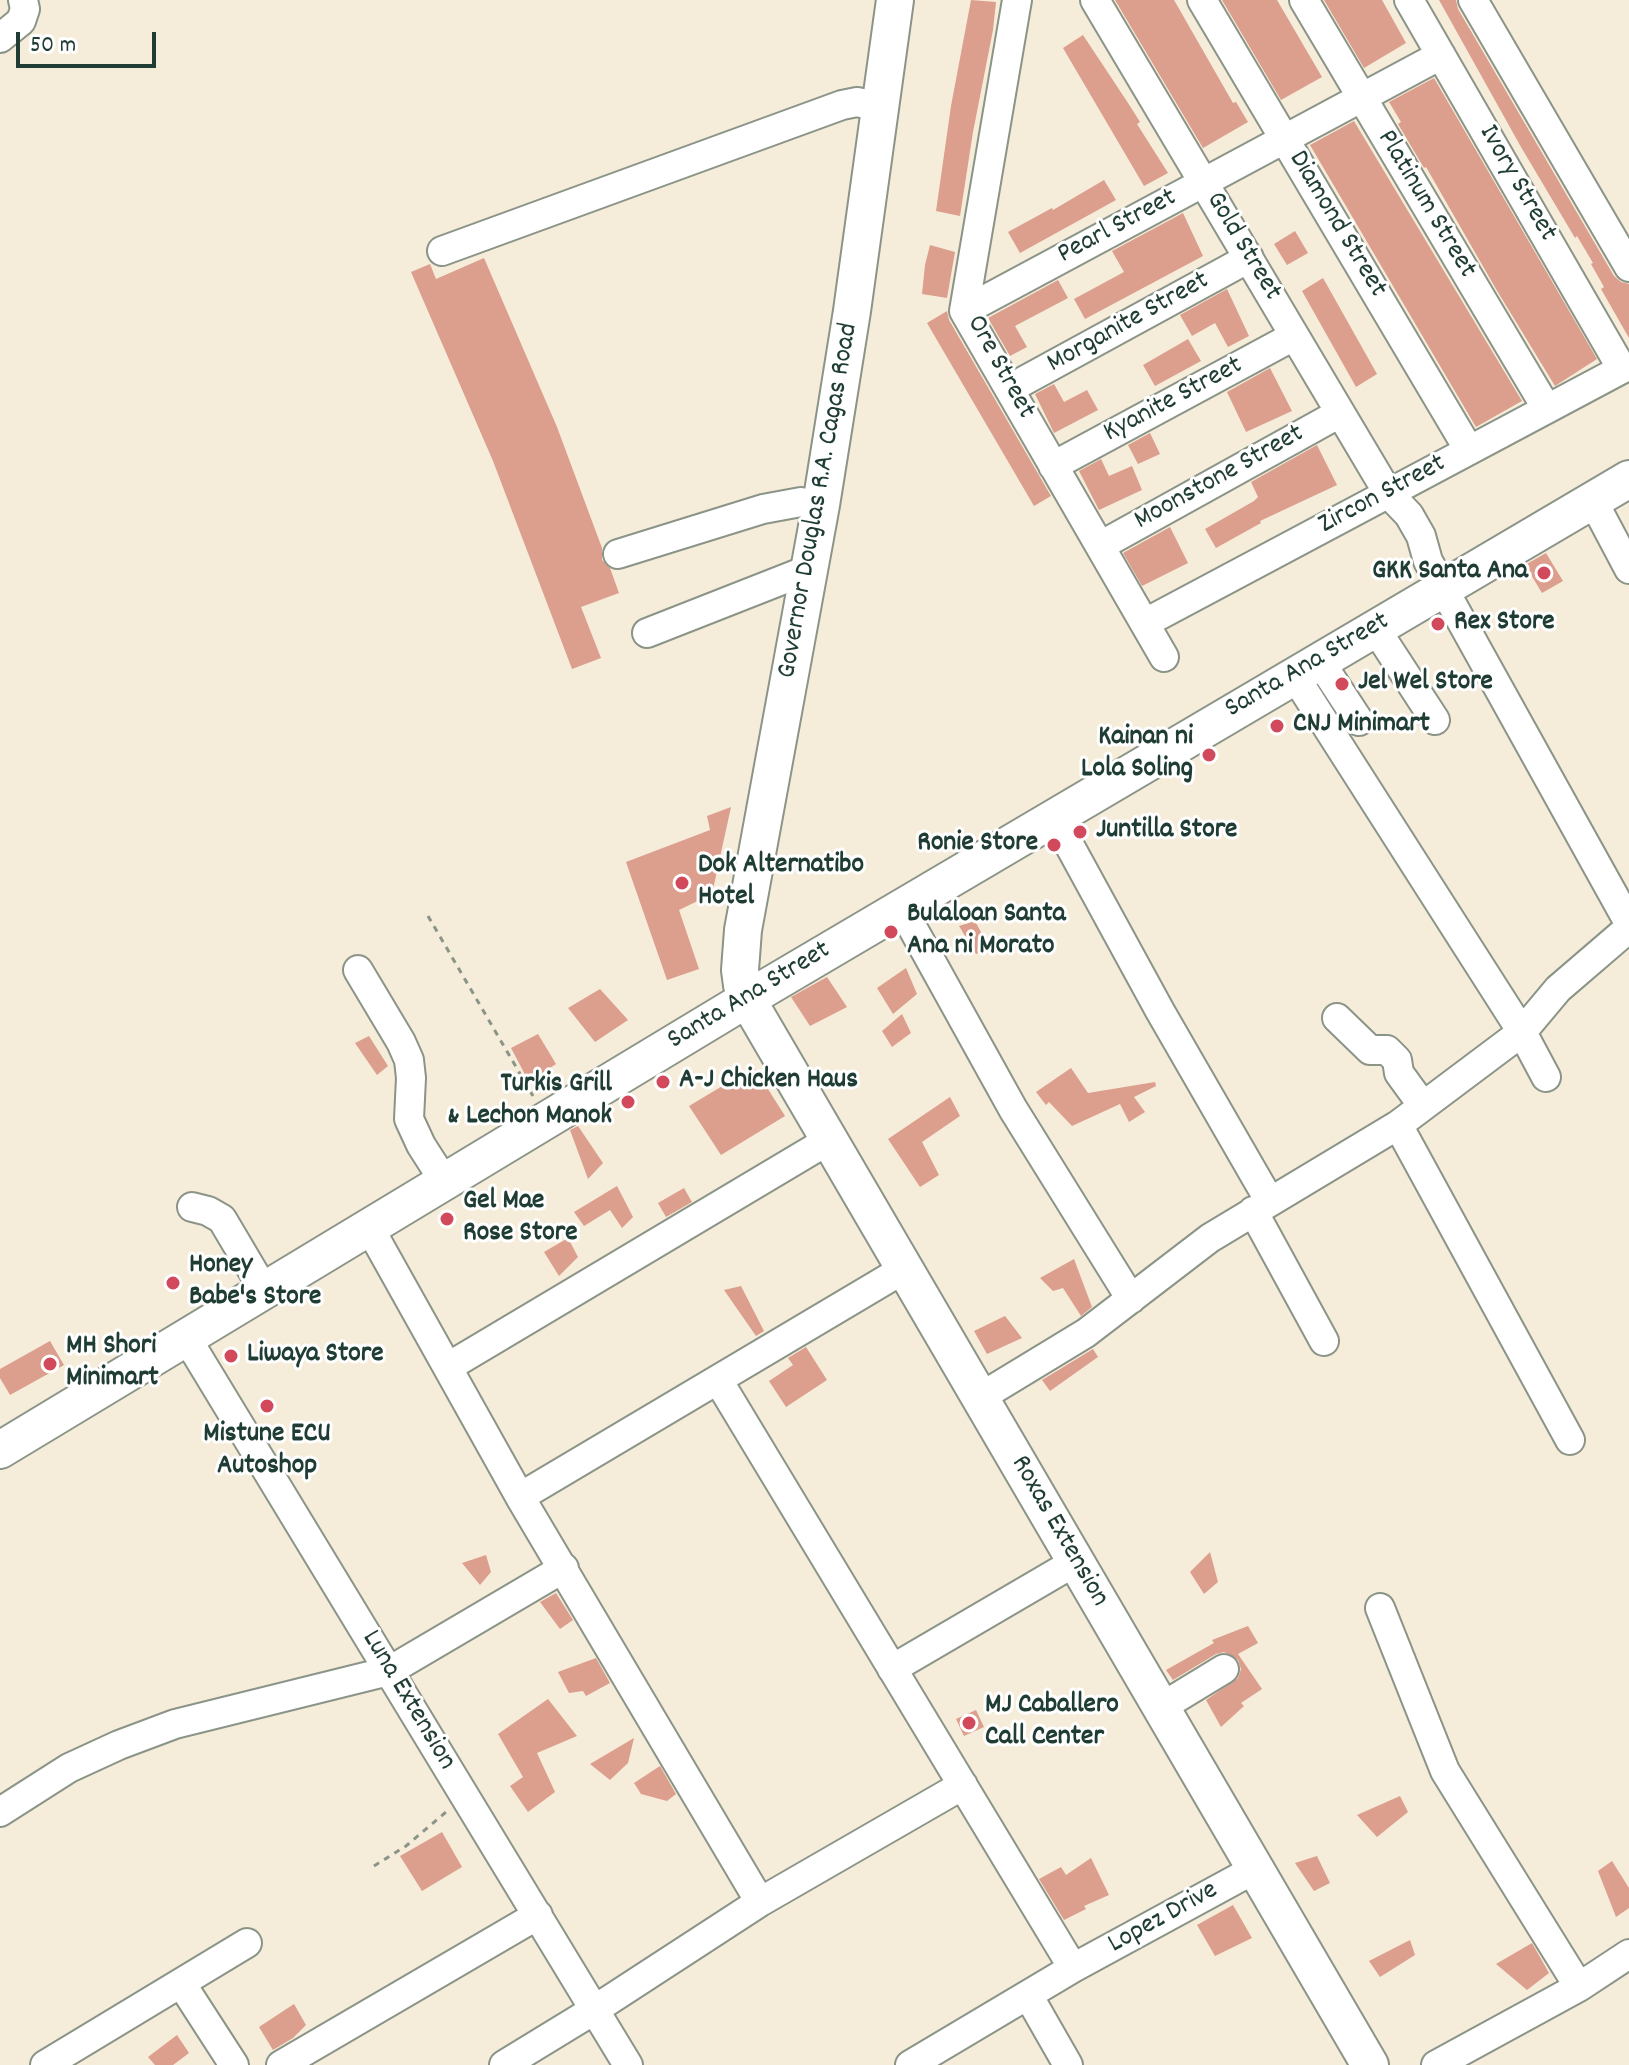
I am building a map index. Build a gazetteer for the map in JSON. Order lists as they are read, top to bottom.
{
  "streets": {
    "main road": ["Governor Douglas R.A. Cagas Road", "Santa Ana Street", "Roxas Extension"],
    "street": [
      "Ivory Street",
      "Platinum Street",
      "Diamond Street",
      "Pearl Street",
      "Gold Street",
      "Morganite Street",
      "Ore Street",
      "Kyanite Street",
      "Moonstone Street",
      "Zircon Street",
      "Luna Extension",
      "Lopez Drive"
    ]
  },
  "crossings": [
    ["Ivory Street", "Pearl Street"],
    ["Ivory Street", "Zircon Street"],
    ["Platinum Street", "Pearl Street"],
    ["Platinum Street", "Zircon Street"],
    ["Diamond Street", "Pearl Street"],
    ["Diamond Street", "Zircon Street"],
    ["Pearl Street", "Gold Street"],
    ["Pearl Street", "Ore Street"],
    ["Gold Street", "Morganite Street"],
    ["Gold Street", "Kyanite Street"],
    ["Gold Street", "Moonstone Street"],
    ["Gold Street", "Zircon Street"],
    ["Gold Street", "Santa Ana Street"],
    ["Morganite Street", "Ore Street"],
    ["Ore Street", "Kyanite Street"],
    ["Ore Street", "Moonstone Street"],
    ["Ore Street", "Zircon Street"],
    ["Governor Douglas R.A. Cagas Road", "Santa Ana Street"],
    ["Governor Douglas R.A. Cagas Road", "Roxas Extension"],
    ["Santa Ana Street", "Roxas Extension"],
    ["Santa Ana Street", "Luna Extension"],
    ["Roxas Extension", "Lopez Drive"]
  ],
  "places": [
    "GKK Santa Ana",
    "Rex Store",
    "Jel Wel Store",
    "CNJ Minimart",
    "Kainan ni Lola Soling",
    "Juntilla Store",
    "Ronie Store",
    "Dok Alternatibo Hotel",
    "Bulaloan Santa Ana ni Morato",
    "A-J Chicken Haus",
    "Turkis Grill & Lechon Manok",
    "Gel Mae Rose Store",
    "Honey Babe's Store",
    "Liwaya Store",
    "MH Shori Minimart",
    "Mistune ECU Autoshop",
    "MJ Caballero Call Center"
  ],
  "scale_bar": "50 m"
}
